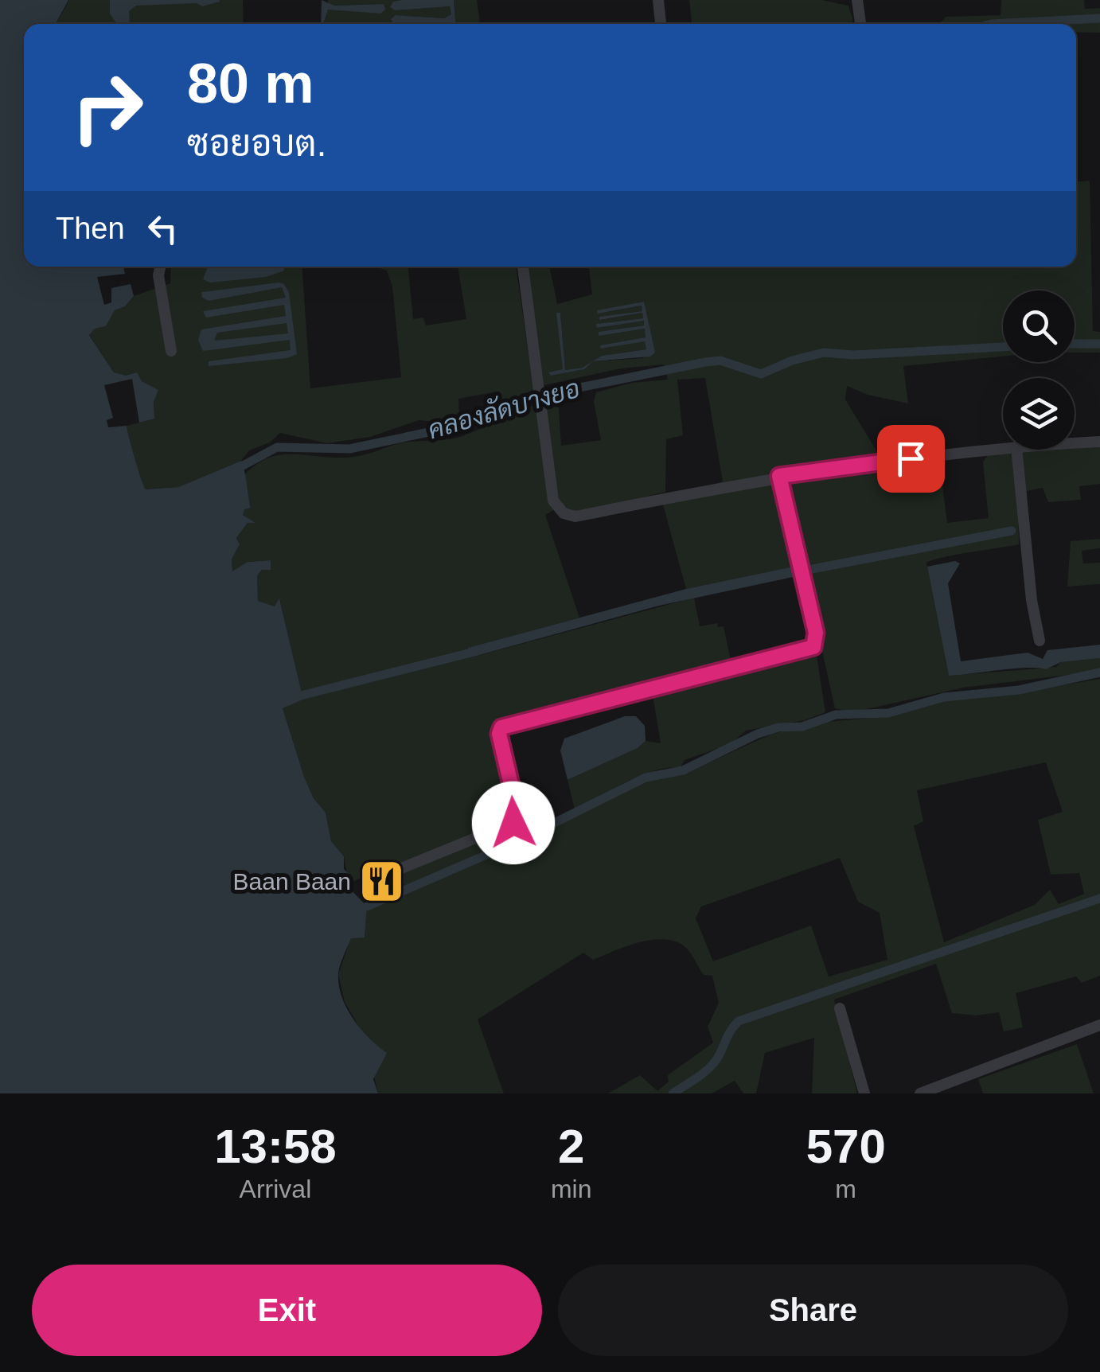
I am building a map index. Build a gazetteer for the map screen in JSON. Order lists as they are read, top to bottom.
{
  "water": ["คลองลัดบางยอ"],
  "places": {
    "restaurant": ["Baan Baan"]
  },
  "page": {
    "turn": ["80 m", "ซอยอบต."],
    "then": "Then",
    "eta": [
      "13:58",
      "Arrival",
      "2",
      "min",
      "570",
      "m"
    ],
    "buttons": ["Exit", "Share"]
  }
}
